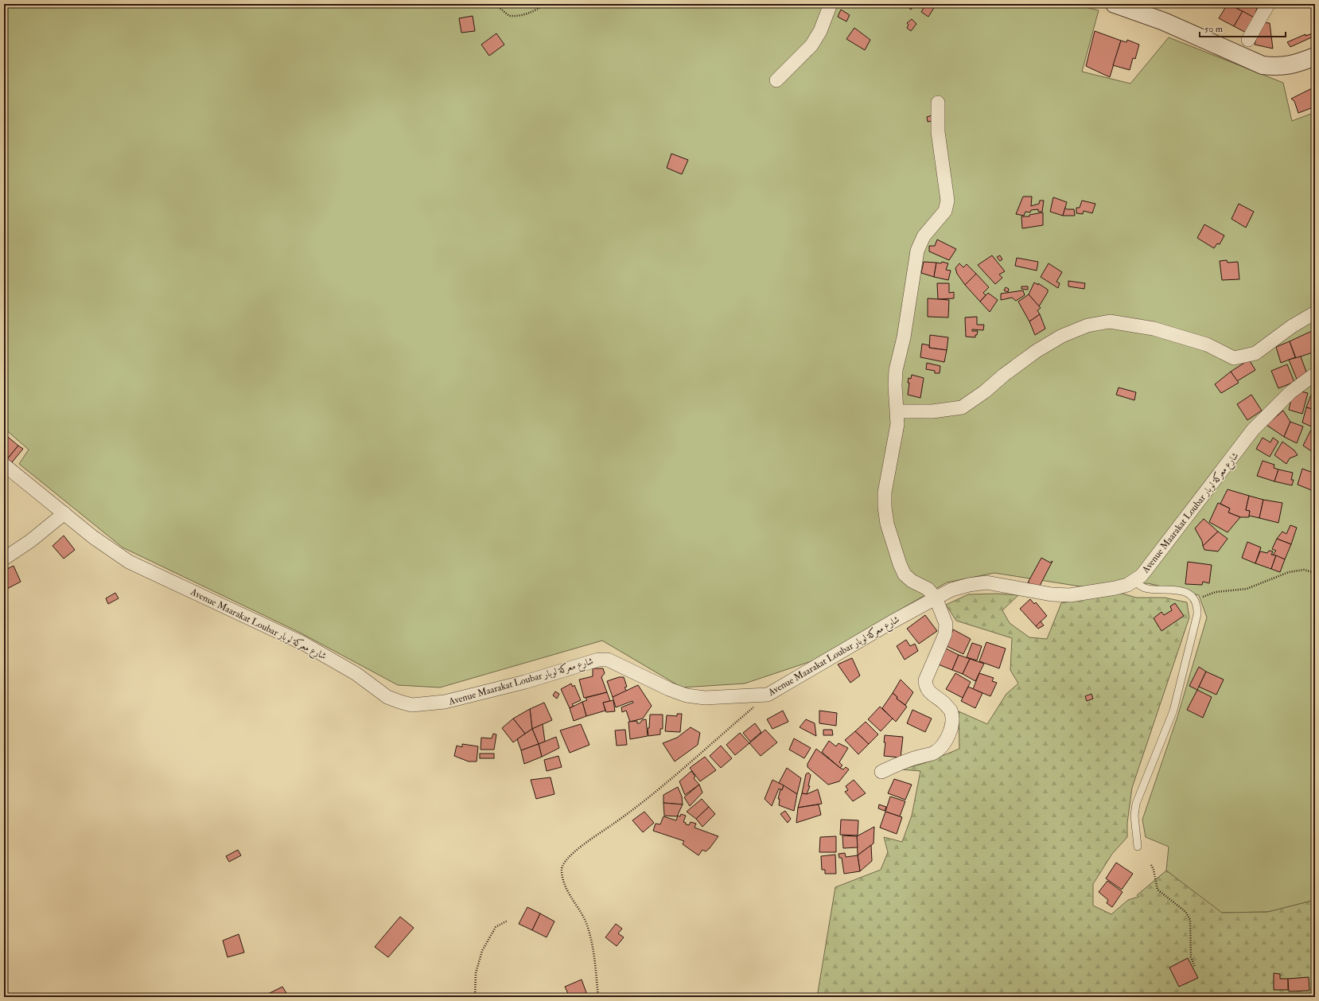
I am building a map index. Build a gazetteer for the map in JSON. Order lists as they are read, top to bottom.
{
  "streets": {
    "street": ["Avenue Maarakat Loubar شارع معركة لوبار"]
  },
  "scale_bar": "50 m"
}
